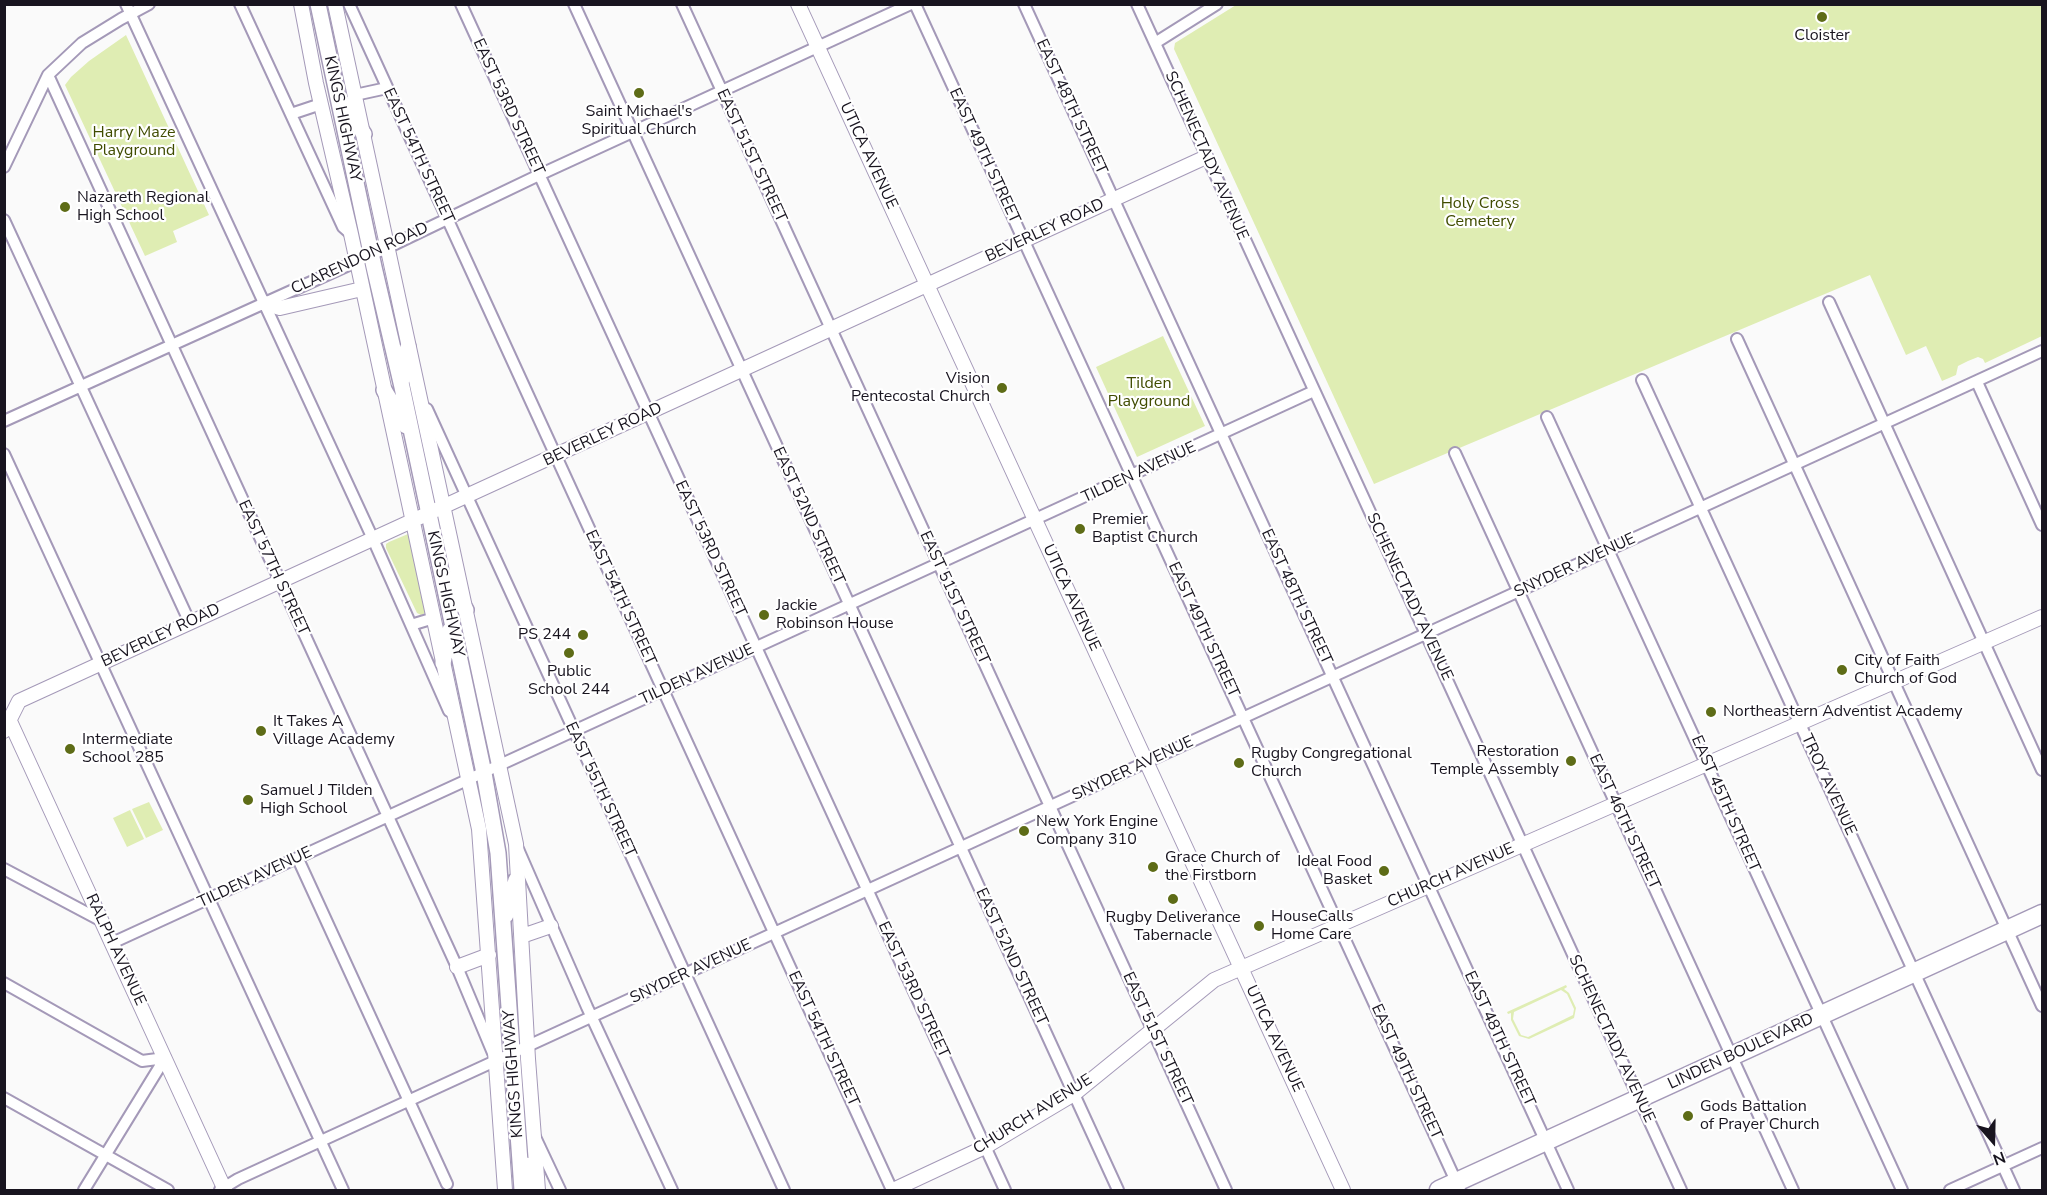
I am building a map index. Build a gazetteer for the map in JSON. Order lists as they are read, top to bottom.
{
  "streets": {
    "highway": ["LINDEN BOULEVARD"],
    "main road": ["KINGS HIGHWAY"],
    "street": [
      "EAST 53RD STREET",
      "EAST 48TH STREET",
      "EAST 54TH STREET",
      "EAST 51ST STREET",
      "UTICA AVENUE",
      "EAST 49TH STREET",
      "SCHENECTADY AVENUE",
      "BEVERLEY ROAD",
      "CLARENDON ROAD",
      "TILDEN AVENUE",
      "EAST 52ND STREET",
      "SNYDER AVENUE",
      "EAST 57TH STREET",
      "TROY AVENUE",
      "EAST 55TH STREET",
      "EAST 45TH STREET",
      "EAST 46TH STREET",
      "CHURCH AVENUE",
      "RALPH AVENUE"
    ]
  },
  "crossings": [
    ["EAST 53RD STREET", "BEVERLEY ROAD"],
    ["EAST 53RD STREET", "CLARENDON ROAD"],
    ["EAST 53RD STREET", "TILDEN AVENUE"],
    ["EAST 53RD STREET", "SNYDER AVENUE"],
    ["EAST 53RD STREET", "CHURCH AVENUE"],
    ["EAST 48TH STREET", "BEVERLEY ROAD"],
    ["EAST 48TH STREET", "TILDEN AVENUE"],
    ["EAST 48TH STREET", "SNYDER AVENUE"],
    ["EAST 48TH STREET", "CHURCH AVENUE"],
    ["EAST 48TH STREET", "LINDEN BOULEVARD"],
    ["KINGS HIGHWAY", "EAST 54TH STREET"],
    ["KINGS HIGHWAY", "BEVERLEY ROAD"],
    ["KINGS HIGHWAY", "CLARENDON ROAD"],
    ["KINGS HIGHWAY", "TILDEN AVENUE"],
    ["KINGS HIGHWAY", "SNYDER AVENUE"],
    ["KINGS HIGHWAY", "EAST 57TH STREET"],
    ["KINGS HIGHWAY", "EAST 55TH STREET"],
    ["EAST 54TH STREET", "BEVERLEY ROAD"],
    ["EAST 54TH STREET", "CLARENDON ROAD"],
    ["EAST 54TH STREET", "TILDEN AVENUE"],
    ["EAST 54TH STREET", "SNYDER AVENUE"],
    ["EAST 54TH STREET", "CHURCH AVENUE"],
    ["EAST 51ST STREET", "BEVERLEY ROAD"],
    ["EAST 51ST STREET", "CLARENDON ROAD"],
    ["EAST 51ST STREET", "TILDEN AVENUE"],
    ["EAST 51ST STREET", "SNYDER AVENUE"],
    ["EAST 51ST STREET", "CHURCH AVENUE"],
    ["UTICA AVENUE", "BEVERLEY ROAD"],
    ["UTICA AVENUE", "CLARENDON ROAD"],
    ["UTICA AVENUE", "TILDEN AVENUE"],
    ["UTICA AVENUE", "SNYDER AVENUE"],
    ["UTICA AVENUE", "CHURCH AVENUE"],
    ["EAST 49TH STREET", "BEVERLEY ROAD"],
    ["EAST 49TH STREET", "CLARENDON ROAD"],
    ["EAST 49TH STREET", "TILDEN AVENUE"],
    ["EAST 49TH STREET", "SNYDER AVENUE"],
    ["EAST 49TH STREET", "CHURCH AVENUE"],
    ["EAST 49TH STREET", "LINDEN BOULEVARD"],
    ["SCHENECTADY AVENUE", "BEVERLEY ROAD"],
    ["SCHENECTADY AVENUE", "TILDEN AVENUE"],
    ["SCHENECTADY AVENUE", "SNYDER AVENUE"],
    ["SCHENECTADY AVENUE", "CHURCH AVENUE"],
    ["SCHENECTADY AVENUE", "LINDEN BOULEVARD"],
    ["BEVERLEY ROAD", "EAST 52ND STREET"],
    ["BEVERLEY ROAD", "EAST 57TH STREET"],
    ["BEVERLEY ROAD", "EAST 55TH STREET"],
    ["BEVERLEY ROAD", "RALPH AVENUE"],
    ["CLARENDON ROAD", "EAST 52ND STREET"],
    ["CLARENDON ROAD", "EAST 57TH STREET"],
    ["TILDEN AVENUE", "EAST 52ND STREET"],
    ["TILDEN AVENUE", "EAST 57TH STREET"],
    ["TILDEN AVENUE", "EAST 55TH STREET"],
    ["TILDEN AVENUE", "RALPH AVENUE"],
    ["EAST 52ND STREET", "SNYDER AVENUE"],
    ["EAST 52ND STREET", "CHURCH AVENUE"],
    ["SNYDER AVENUE", "EAST 57TH STREET"],
    ["SNYDER AVENUE", "TROY AVENUE"],
    ["SNYDER AVENUE", "EAST 55TH STREET"],
    ["SNYDER AVENUE", "EAST 45TH STREET"],
    ["SNYDER AVENUE", "EAST 46TH STREET"],
    ["SNYDER AVENUE", "RALPH AVENUE"],
    ["TROY AVENUE", "CHURCH AVENUE"],
    ["TROY AVENUE", "LINDEN BOULEVARD"],
    ["EAST 45TH STREET", "CHURCH AVENUE"],
    ["EAST 45TH STREET", "LINDEN BOULEVARD"],
    ["EAST 46TH STREET", "CHURCH AVENUE"],
    ["EAST 46TH STREET", "LINDEN BOULEVARD"]
  ],
  "parks": ["Harry Maze Playground", "Holy Cross Cemetery", "Tilden Playground"],
  "places": [
    "Cloister",
    "Saint Michael's Spiritual Church",
    "Nazareth Regional High School",
    "Vision Pentecostal Church",
    "Premier Baptist Church",
    "Jackie Robinson House",
    "PS 244",
    "Public School 244",
    "City of Faith Church of God",
    "Northeastern Adventist Academy",
    "It Takes A Village Academy",
    "Intermediate School 285",
    "Restoration Temple Assembly",
    "Rugby Congregational Church",
    "Samuel J Tilden High School",
    "New York Engine Company 310",
    "Grace Church of the Firstborn",
    "Ideal Food Basket",
    "Rugby Deliverance Tabernacle",
    "HouseCalls Home Care",
    "Gods Battalion of Prayer Church"
  ],
  "north": "bottom"
}
